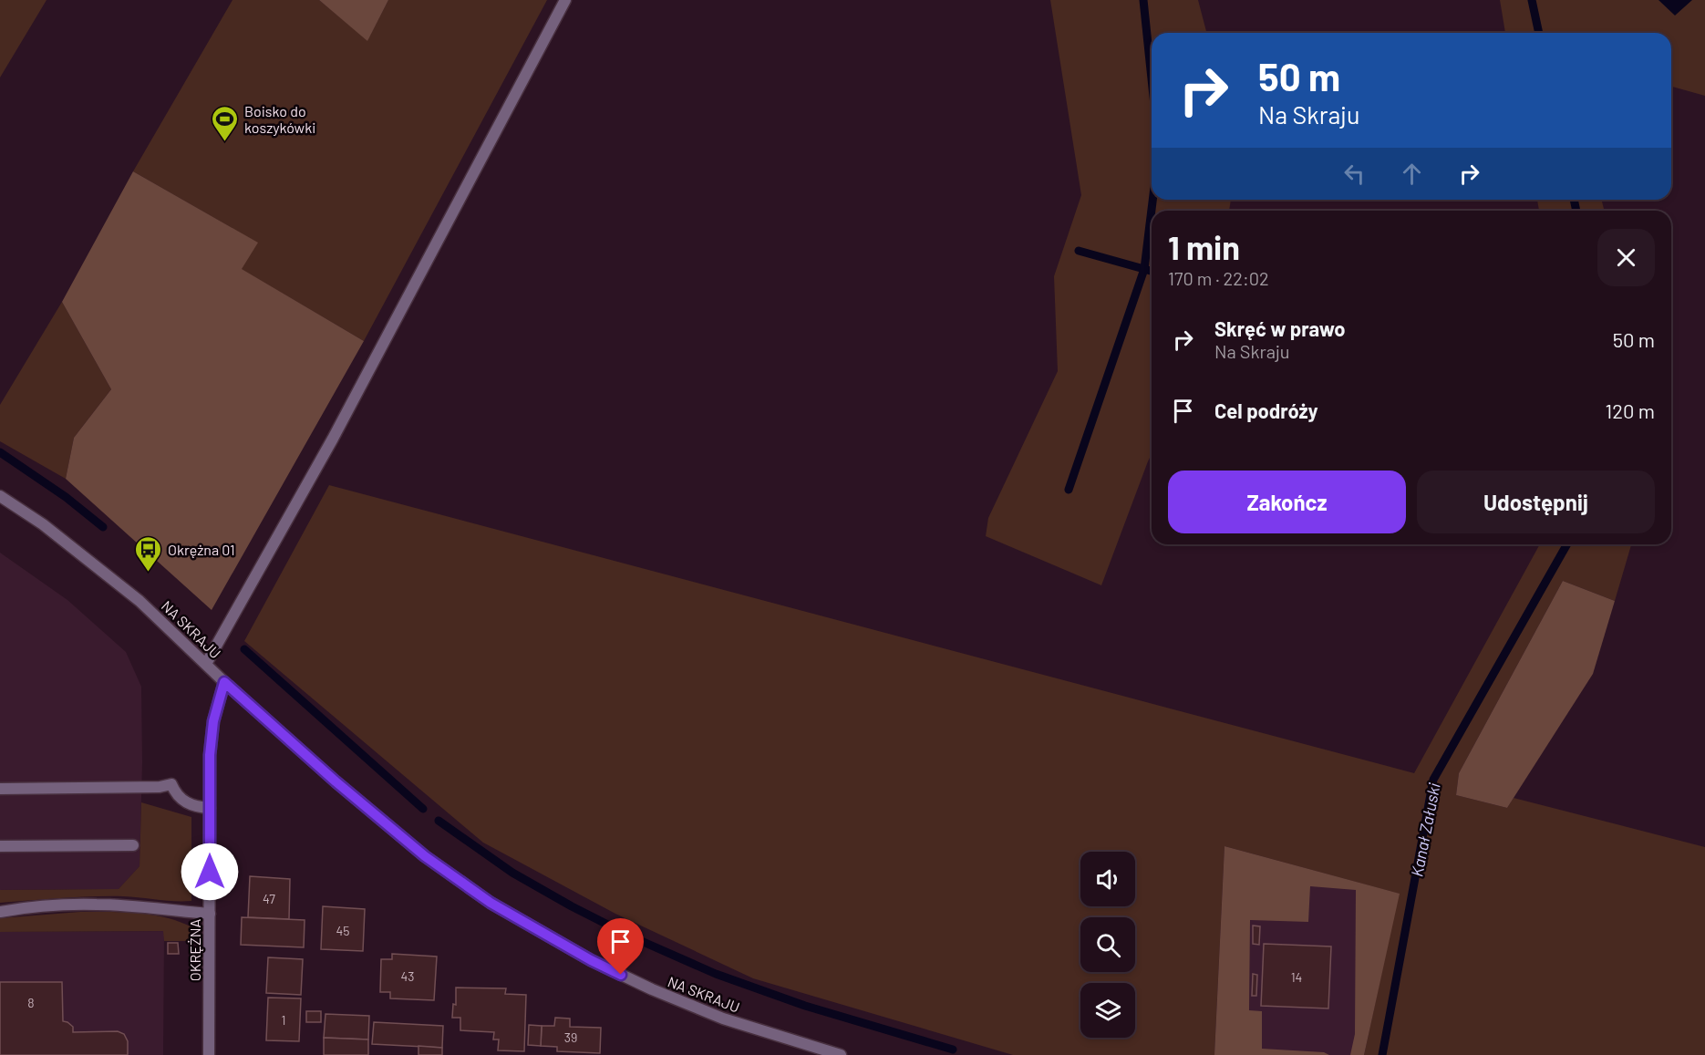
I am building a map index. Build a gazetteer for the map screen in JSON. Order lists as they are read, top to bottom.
{
  "streets": {
    "street": ["NA SKRAJU", "OKRĘŻNA"]
  },
  "crossings": [
    ["NA SKRAJU", "OKRĘŻNA"]
  ],
  "water": ["Kanał Załuski"],
  "places": {
    "sports": ["Boisko do koszykówki"],
    "bus stop": ["Okrężna 01"]
  },
  "house_numbers": [
    "47",
    "45",
    "43",
    "14",
    "8",
    "1",
    "39"
  ],
  "page": {
    "turn": ["50 m", "Na Skraju"],
    "heading": ["1 min", "170 m · 22:02"],
    "list": [
      {
        "name": "Skręć w prawo",
        "note": "Na Skraju",
        "value": "50 m"
      },
      {
        "name": "Cel podróży",
        "value": "120 m"
      }
    ],
    "buttons": ["Zakończ", "Udostępnij"]
  }
}
